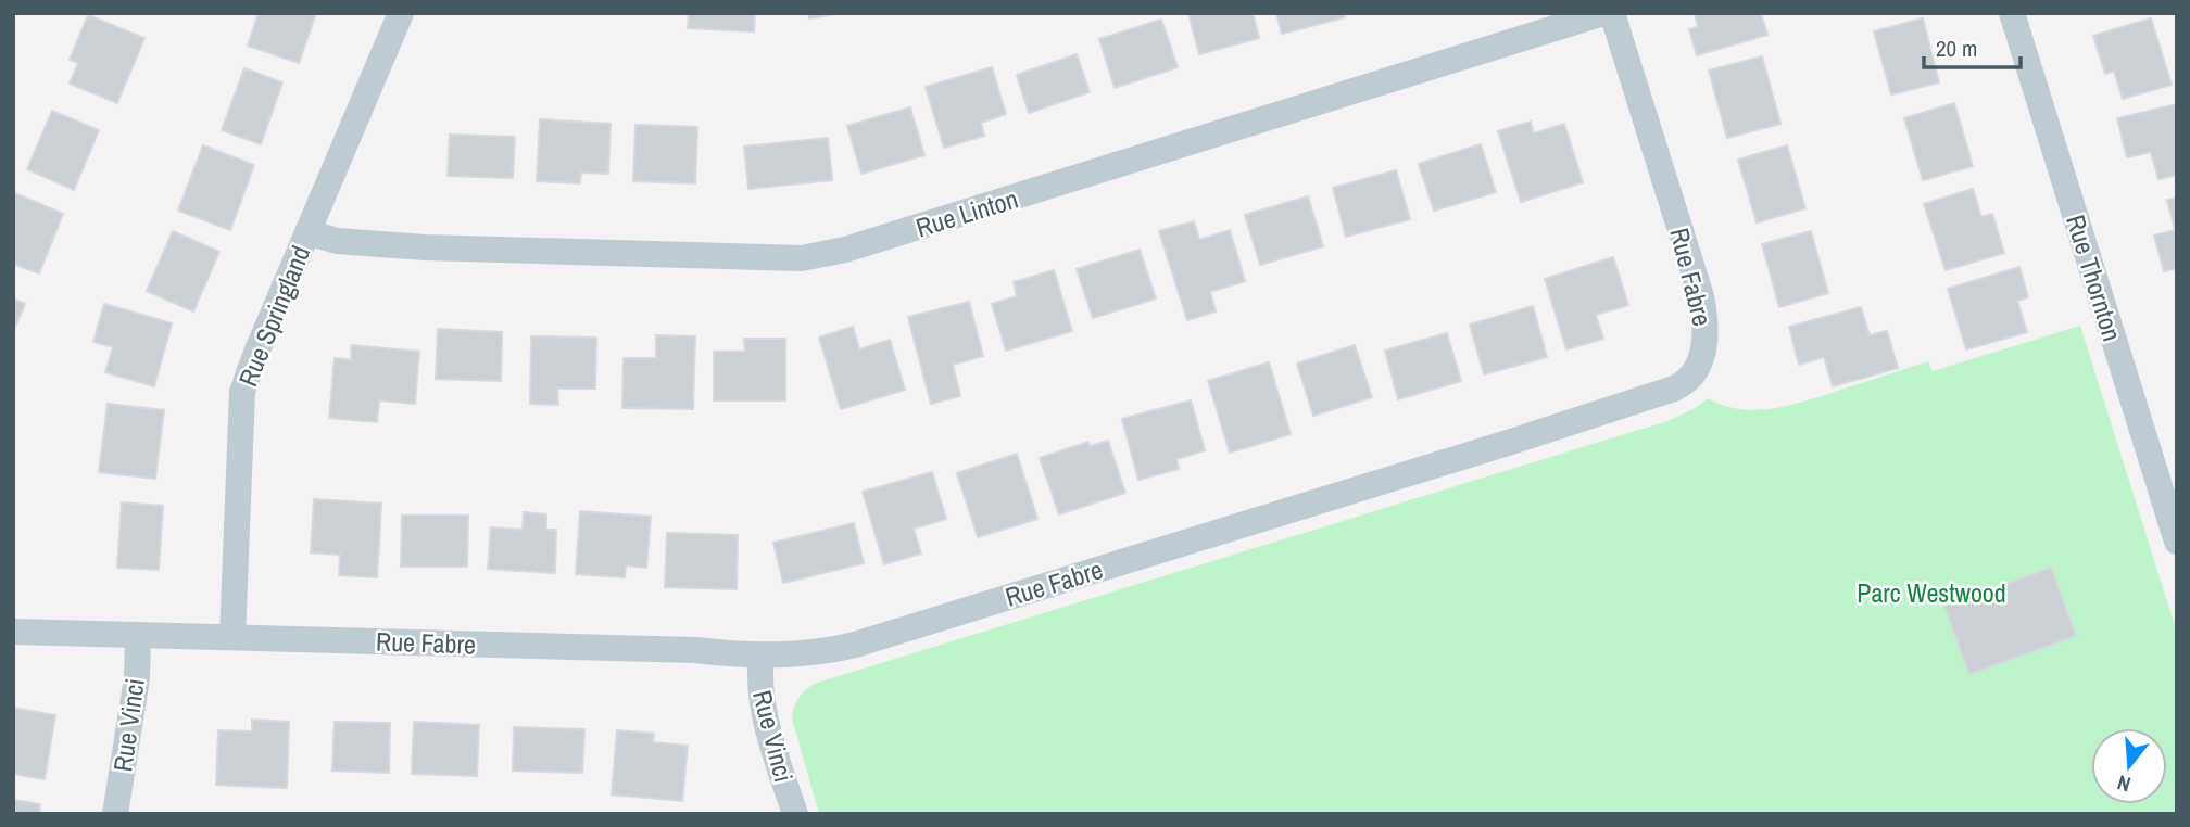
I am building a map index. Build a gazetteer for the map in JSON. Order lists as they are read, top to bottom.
{
  "streets": {
    "street": [
      "Rue Linton",
      "Rue Fabre",
      "Rue Thornton",
      "Rue Springland",
      "Rue Vinci"
    ]
  },
  "crossings": [
    ["Rue Linton", "Rue Springland"],
    ["Rue Fabre", "Rue Springland"],
    ["Rue Fabre", "Rue Vinci"]
  ],
  "parks": ["Parc Westwood"],
  "scale_bar": "20 m",
  "north": "bottom"
}
